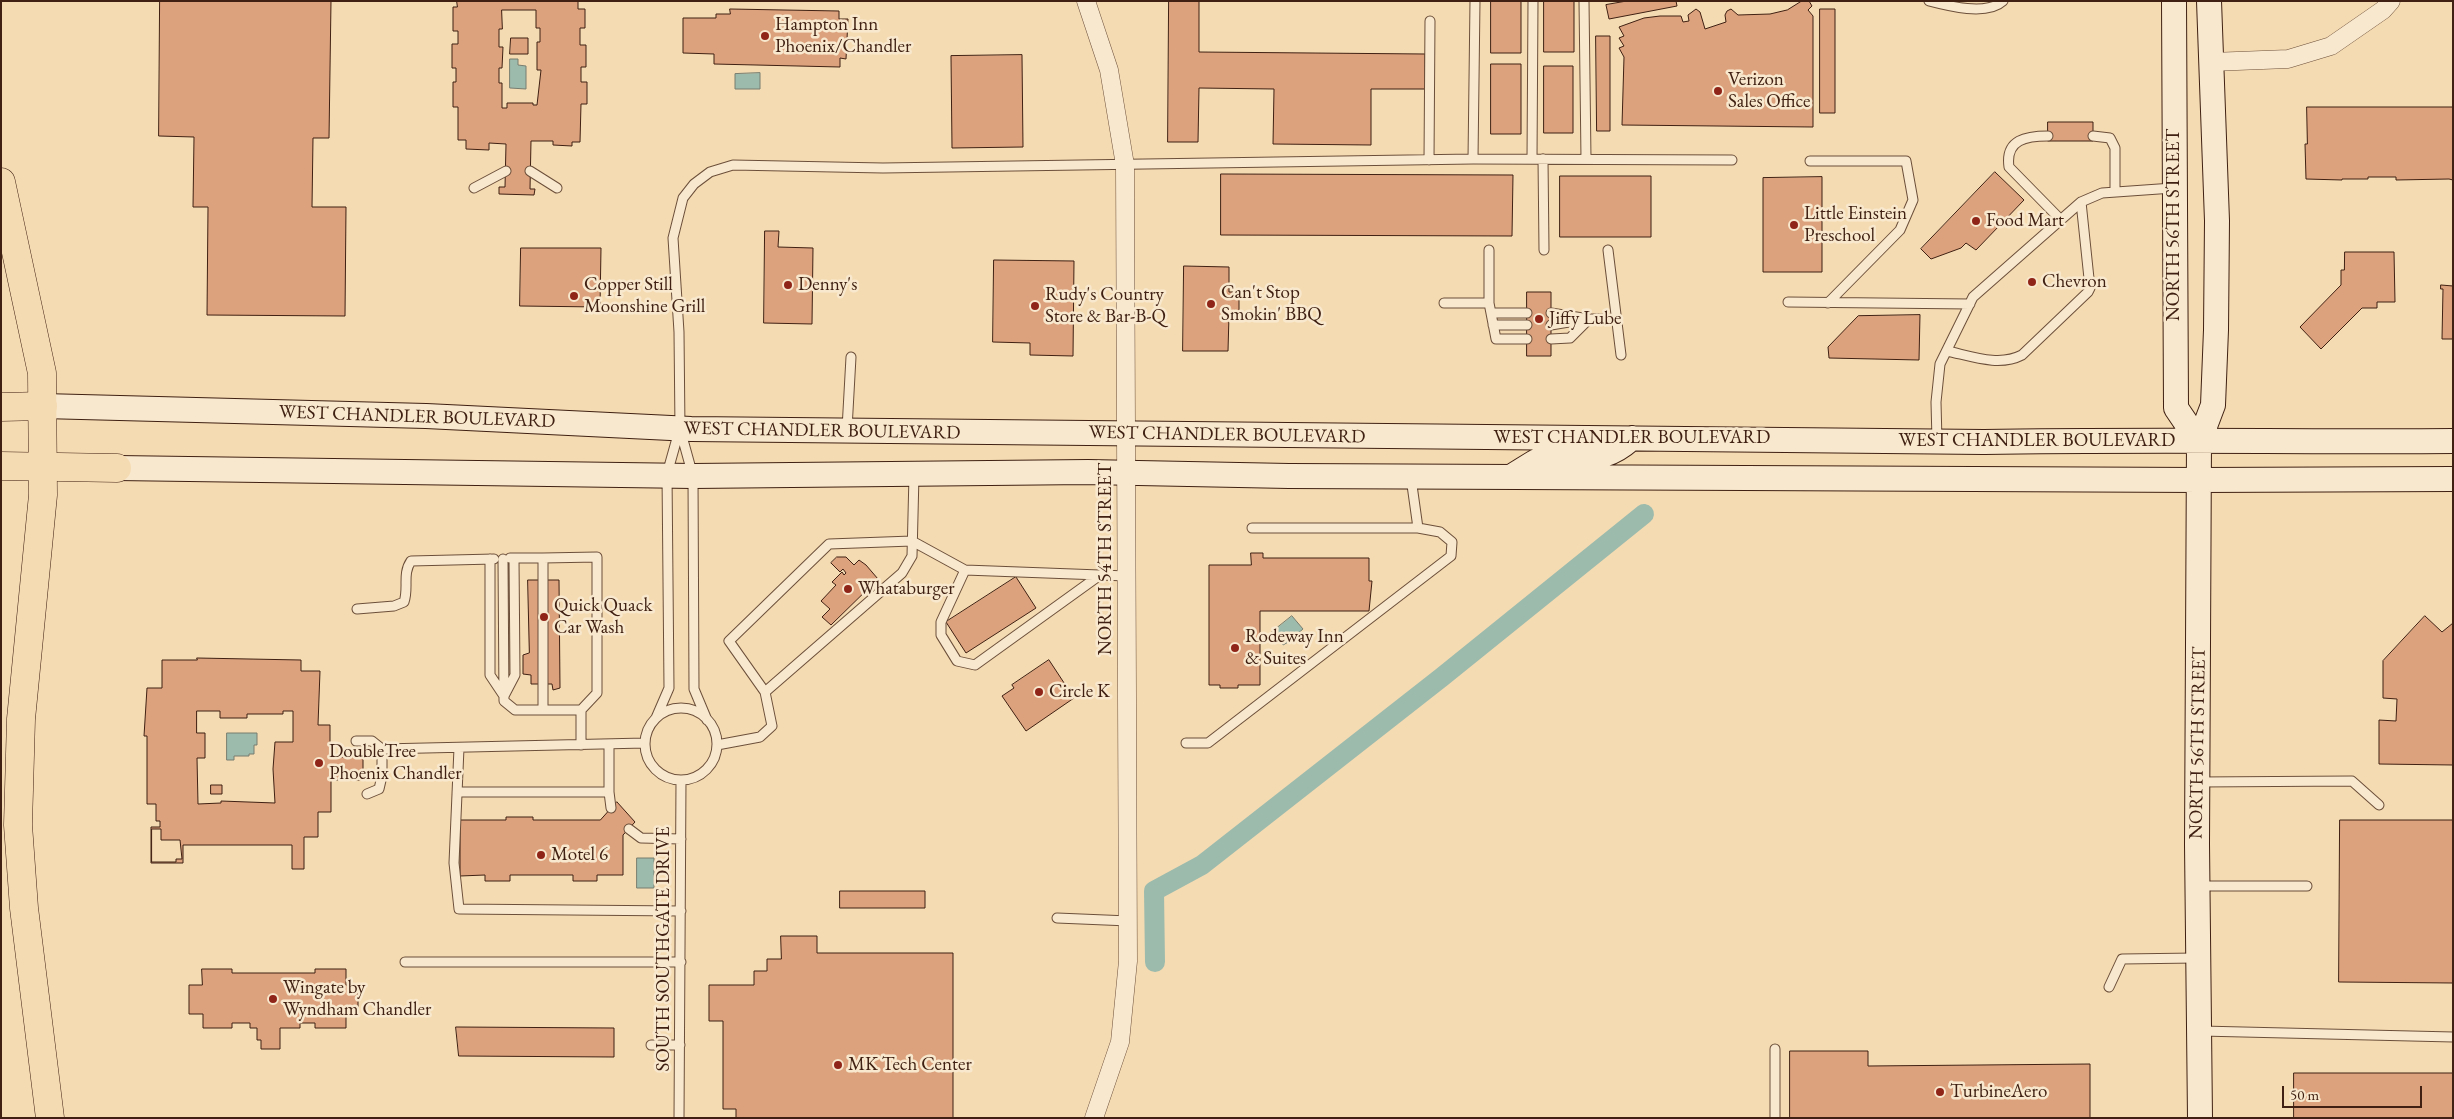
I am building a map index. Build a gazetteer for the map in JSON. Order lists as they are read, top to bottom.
{
  "streets": {
    "main road": ["NORTH 56TH STREET", "WEST CHANDLER BOULEVARD"],
    "street": ["NORTH 54TH STREET"],
    "lane": ["SOUTH SOUTHGATE DRIVE"]
  },
  "crossings": [
    ["NORTH 56TH STREET", "WEST CHANDLER BOULEVARD"],
    ["WEST CHANDLER BOULEVARD", "NORTH 54TH STREET"]
  ],
  "places": [
    "Hampton Inn Phoenix/Chandler",
    "Verizon Sales Office",
    "Food Mart",
    "Little Einstein Preschool",
    "Chevron",
    "Denny's",
    "Copper Still Moonshine Grill",
    "Can't Stop Smokin' BBQ",
    "Rudy's Country Store & Bar-B-Q",
    "Jiffy Lube",
    "Whataburger",
    "Quick Quack Car Wash",
    "Rodeway Inn & Suites",
    "Circle K",
    "DoubleTree Phoenix Chandler",
    "Motel 6",
    "Wingate by Wyndham Chandler",
    "MK Tech Center",
    "TurbineAero"
  ],
  "scale_bar": "50 m"
}
